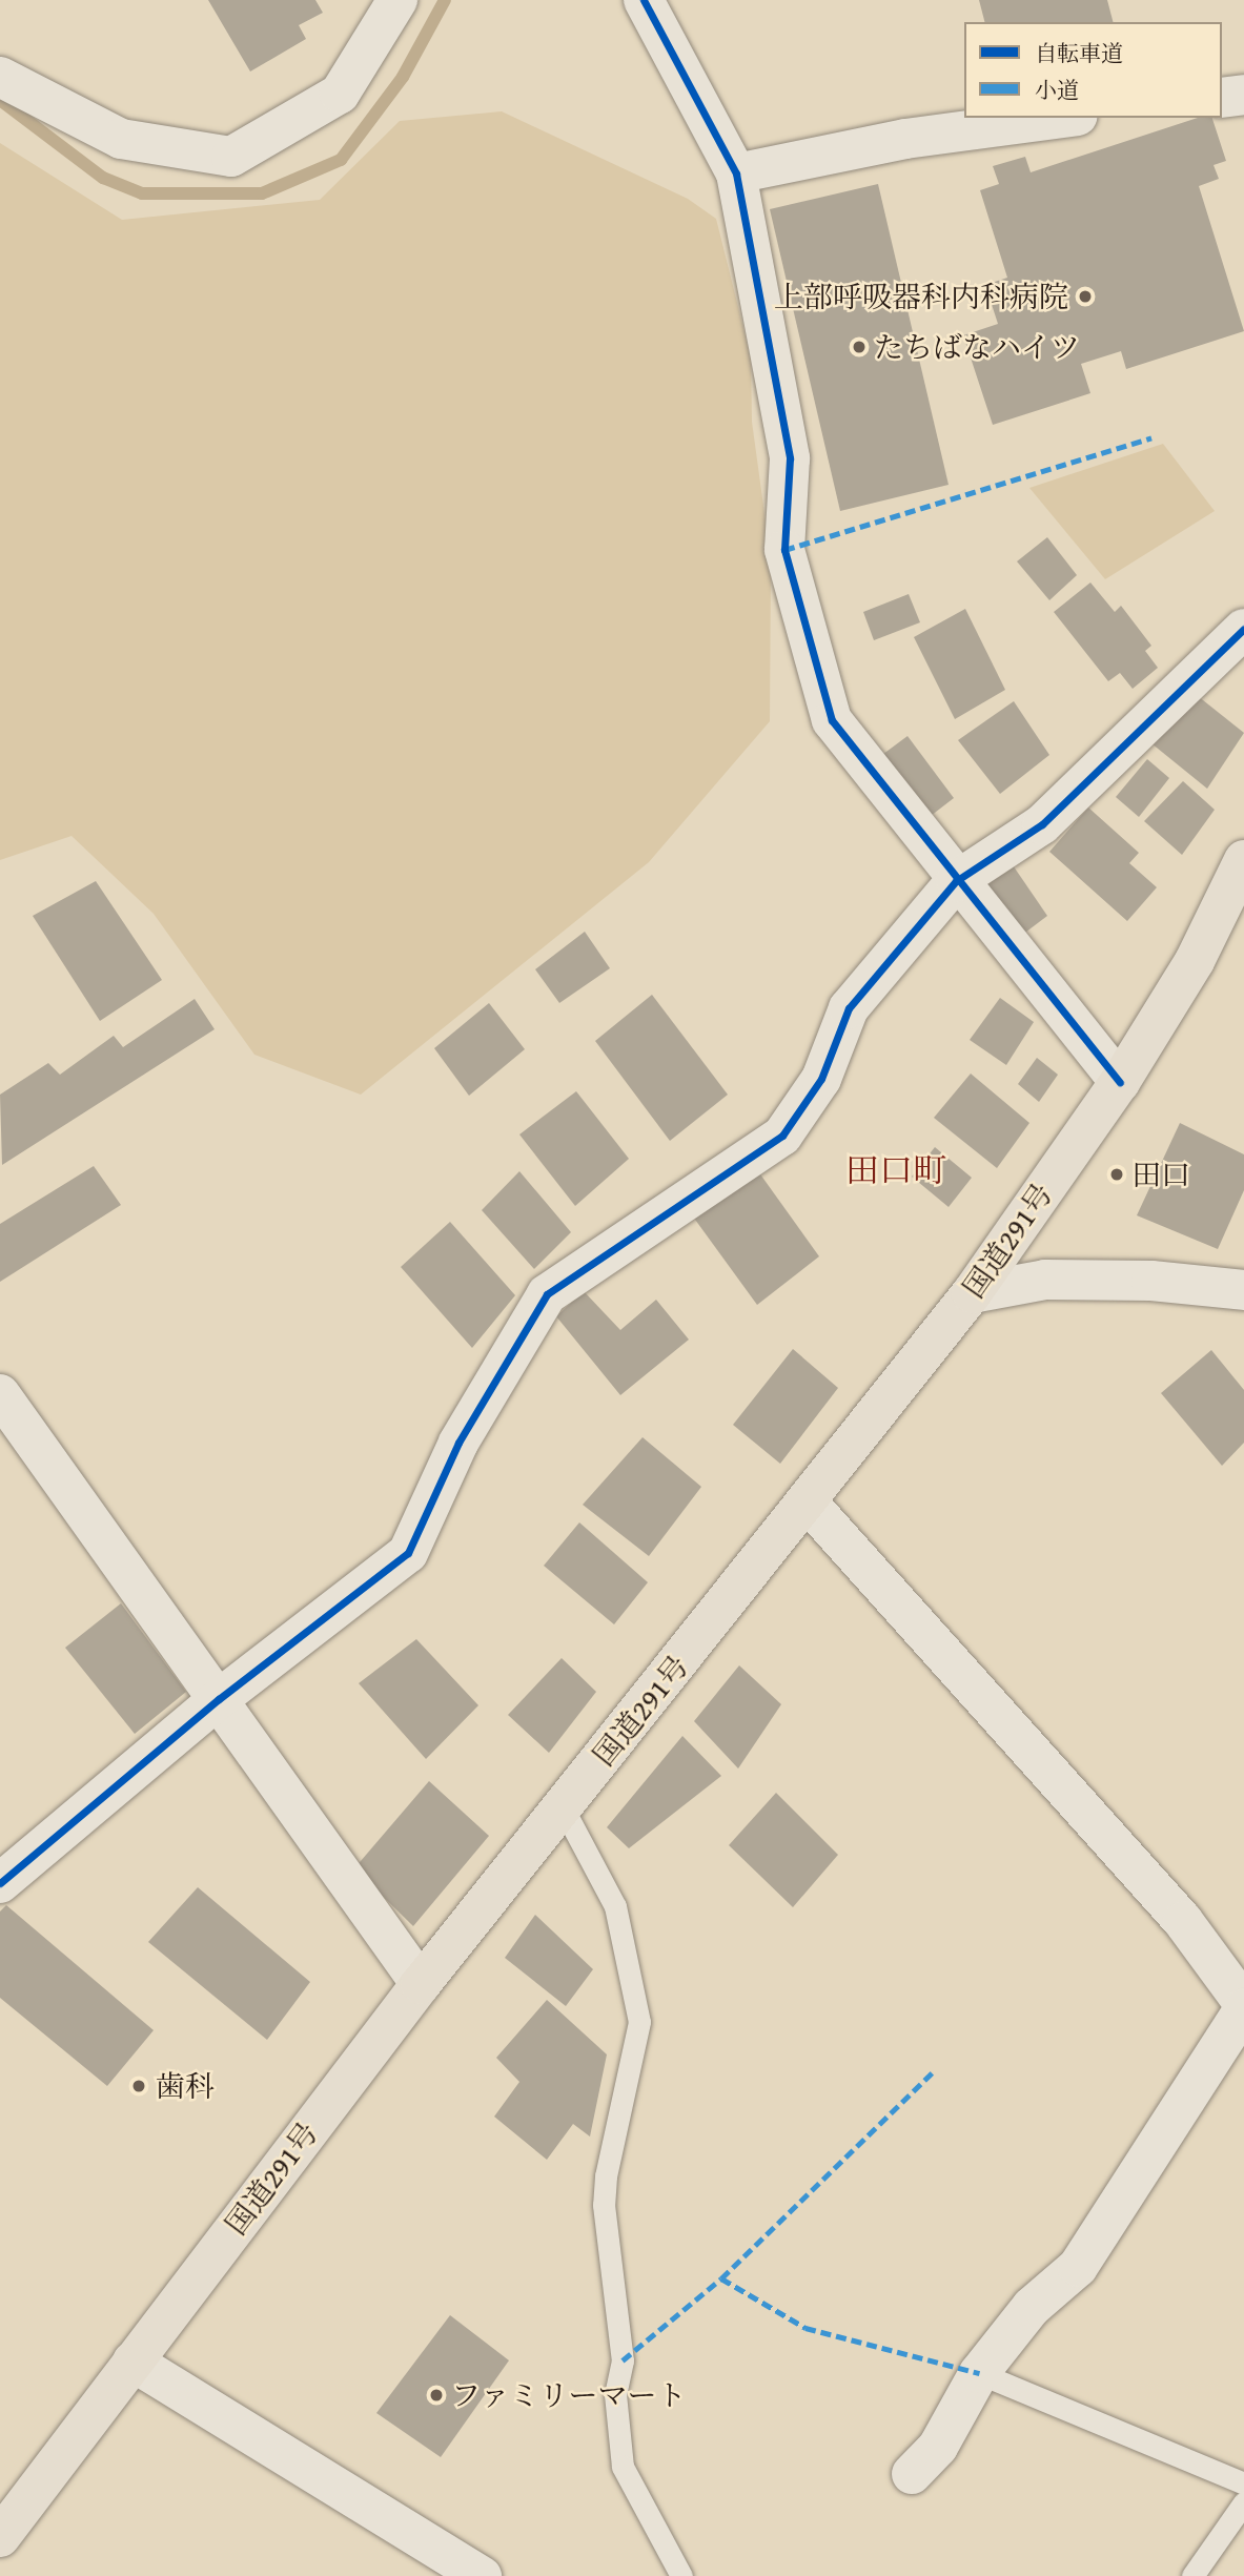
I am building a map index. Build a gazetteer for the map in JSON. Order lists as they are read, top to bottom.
{
  "streets": {
    "highway": ["国道291号"]
  },
  "districts": ["田口町"],
  "places": [
    "上部呼吸器科内科病院",
    "たちばなハイツ",
    "田口",
    "歯科",
    "ファミリーマート"
  ],
  "legend": ["自転車道", "小道"]
}
